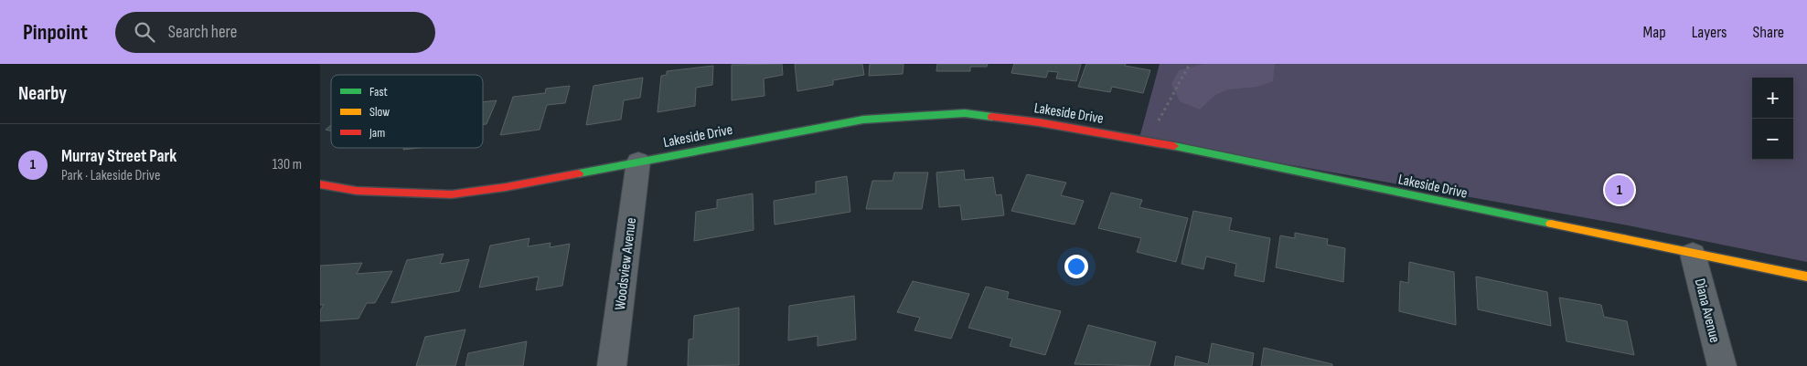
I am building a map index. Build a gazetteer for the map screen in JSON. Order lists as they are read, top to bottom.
{
  "streets": {
    "street": ["Lakeside Drive", "Woodsview Avenue", "Diana Avenue"]
  },
  "crossings": [
    ["Lakeside Drive", "Woodsview Avenue"],
    ["Lakeside Drive", "Diana Avenue"]
  ],
  "legend": ["Fast", "Slow", "Jam"],
  "page": {
    "header": "Pinpoint",
    "search": "Search here",
    "nav": ["Map", "Layers", "Share"],
    "heading": "Nearby",
    "map_buttons": ["+", "−"],
    "list": [
      {
        "mark": "1",
        "name": "Murray Street Park",
        "note": "Park · Lakeside Drive",
        "value": "130 m"
      }
    ],
    "pins": "1"
  }
}
